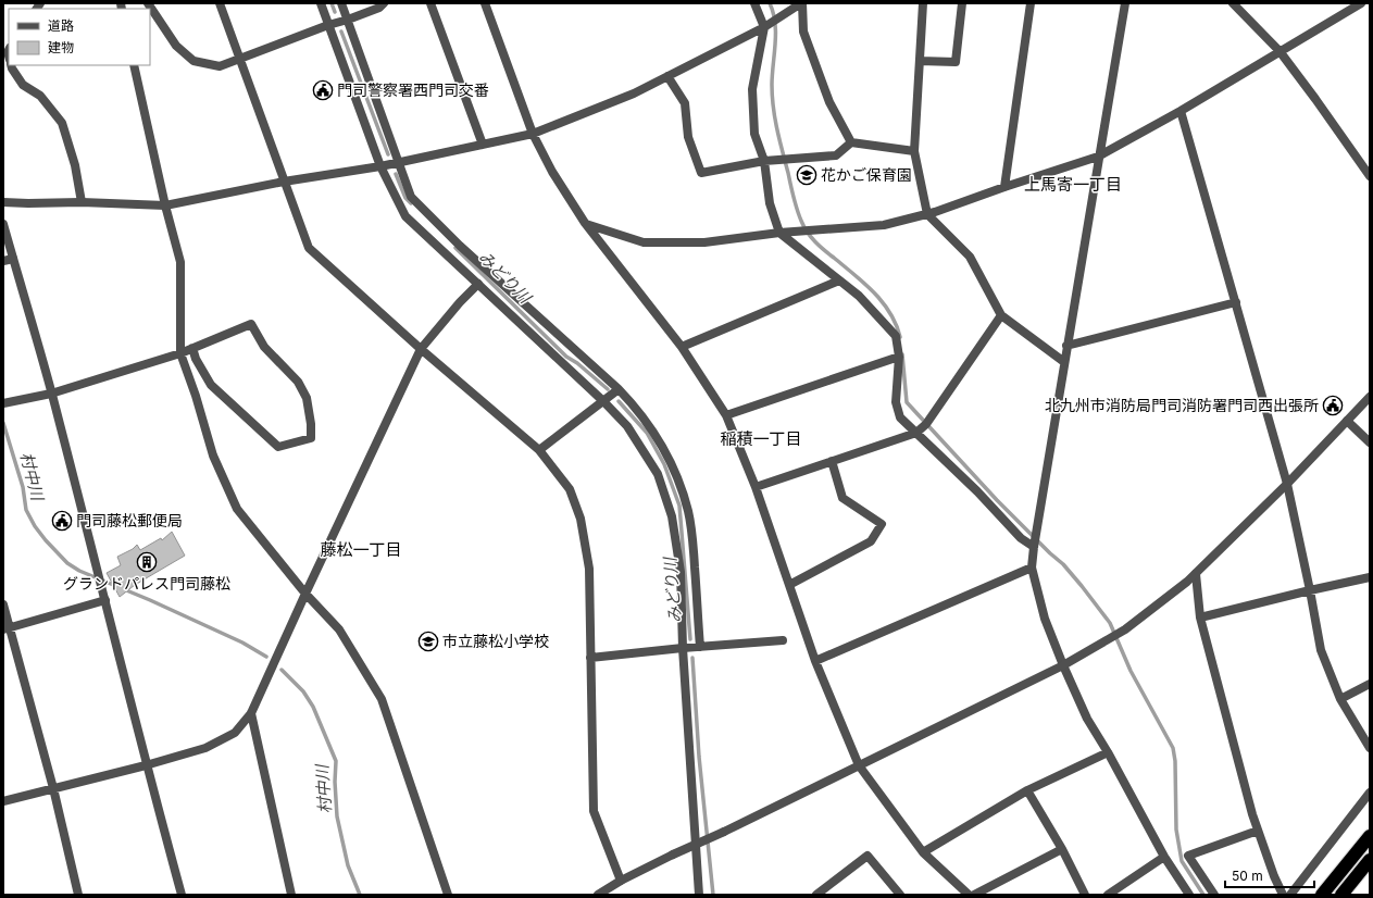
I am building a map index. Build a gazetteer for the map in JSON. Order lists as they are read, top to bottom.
{
  "districts": ["上馬寄一丁目", "稲積一丁目", "藤松一丁目"],
  "water": ["みどり川", "村中川"],
  "places": {
    "public building": ["門司警察署西門司交番", "北九州市消防局門司消防署門司西出張所", "門司藤松郵便局"],
    "school or university": ["花かご保育園", "市立藤松小学校"],
    "building": ["グランドパレス門司藤松"]
  },
  "legend": ["道路", "建物"],
  "scale_bar": "50 m"
}
